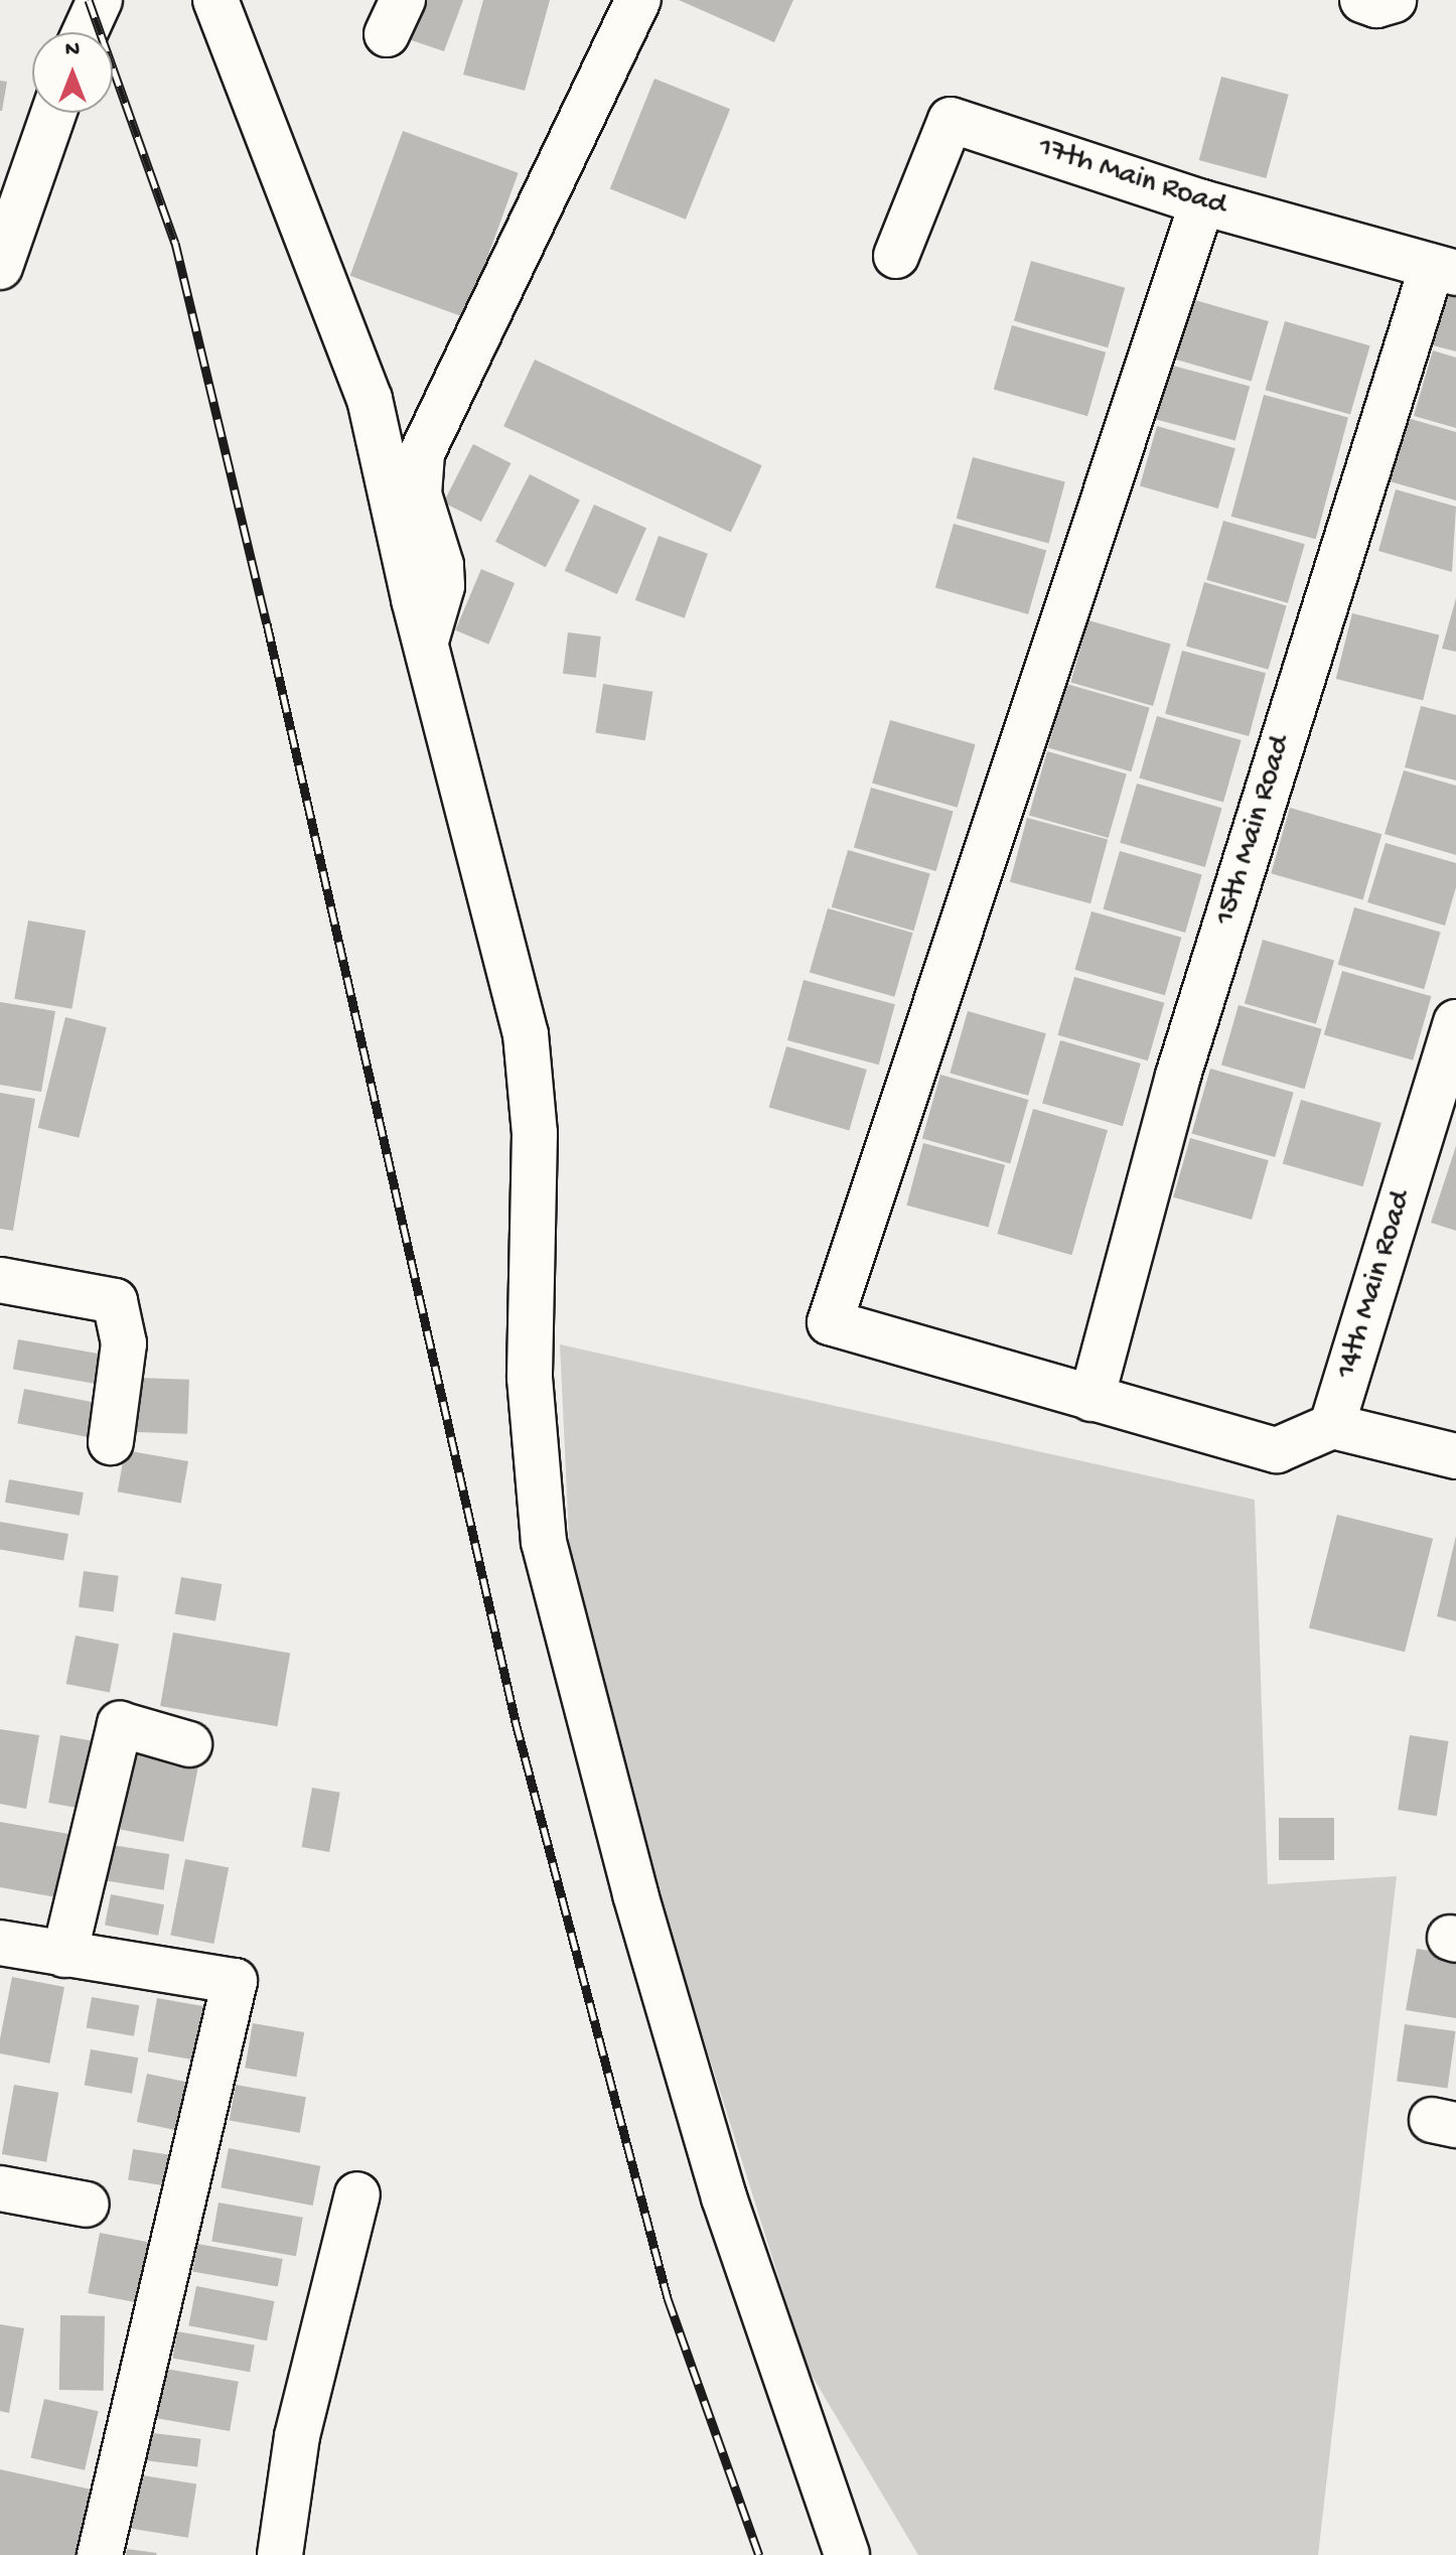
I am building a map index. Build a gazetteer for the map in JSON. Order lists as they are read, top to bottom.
{
  "streets": {
    "street": ["17th Main Road", "15th Main Road", "14th Main Road"]
  },
  "crossings": [
    ["17th Main Road", "15th Main Road"]
  ],
  "north": "top"
}
